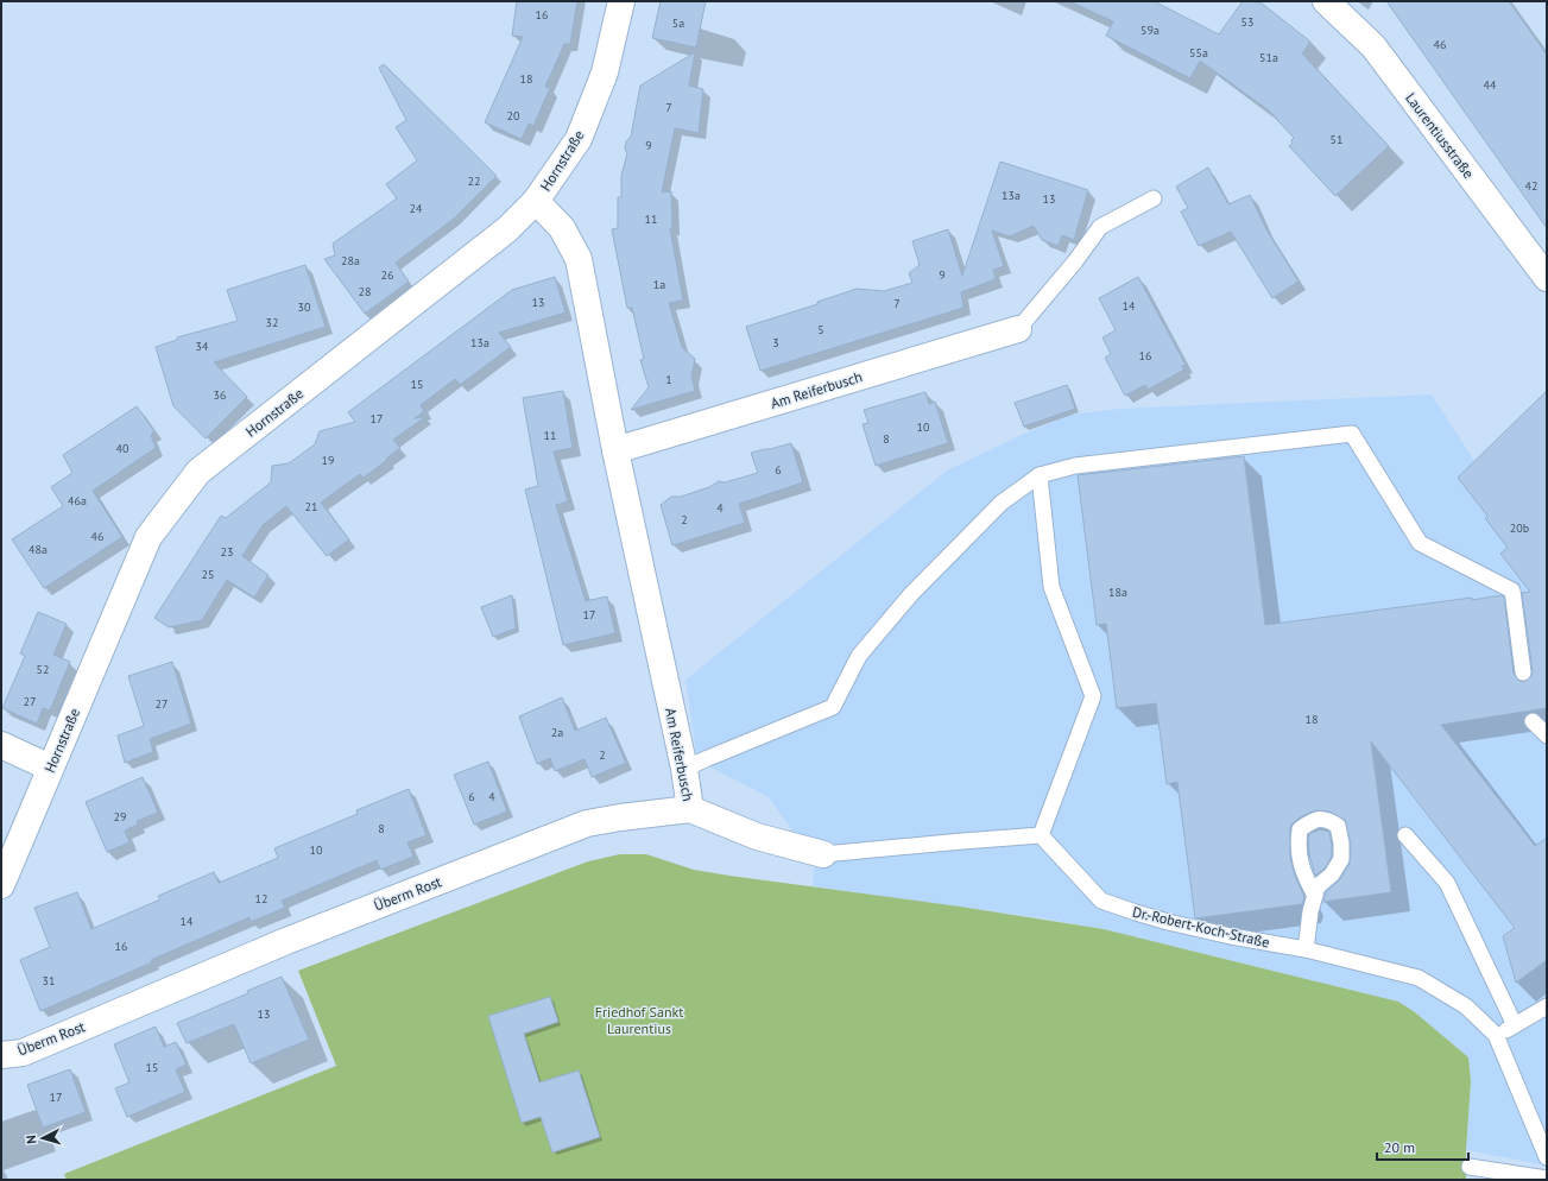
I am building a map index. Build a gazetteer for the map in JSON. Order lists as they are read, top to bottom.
{
  "streets": {
    "street": [
      "Laurentiusstraße",
      "Hornstraße",
      "Am Reiferbusch",
      "Überm Rost"
    ],
    "lane": ["Dr.-Robert-Koch-Straße"]
  },
  "crossings": [
    ["Hornstraße", "Am Reiferbusch"],
    ["Am Reiferbusch", "Überm Rost"]
  ],
  "parks": ["Friedhof Sankt Laurentius"],
  "house_numbers": [
    "16",
    "53",
    "5a",
    "59a",
    "46",
    "55a",
    "51a",
    "18",
    "44",
    "7",
    "20",
    "51",
    "9",
    "22",
    "42",
    "13a",
    "13",
    "24",
    "11",
    "28a",
    "26",
    "9",
    "1a",
    "28",
    "13",
    "7",
    "14",
    "30",
    "32",
    "5",
    "13a",
    "3",
    "34",
    "16",
    "1",
    "15",
    "36",
    "17",
    "10",
    "11",
    "8",
    "40",
    "19",
    "6",
    "46a",
    "21",
    "4",
    "2",
    "20b",
    "46",
    "48a",
    "23",
    "25",
    "18a",
    "17",
    "52",
    "27",
    "27",
    "18",
    "2a",
    "2",
    "6",
    "4",
    "29",
    "8",
    "10",
    "12",
    "14",
    "16",
    "31",
    "13",
    "15",
    "17"
  ],
  "scale_bar": "20 m",
  "north": "left"
}
